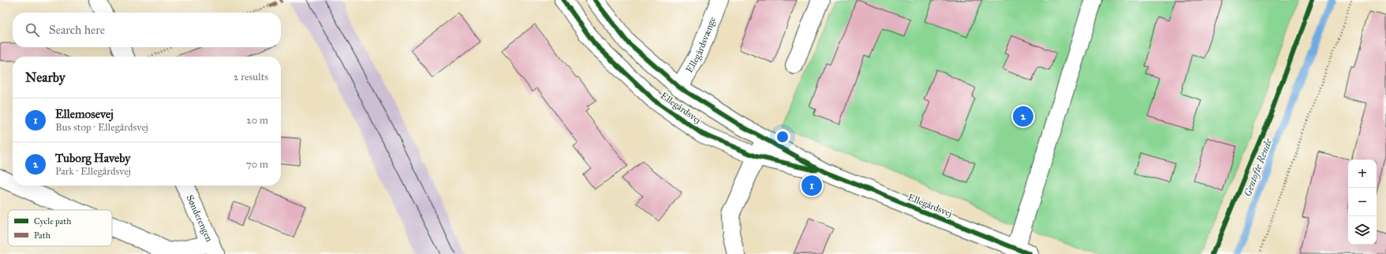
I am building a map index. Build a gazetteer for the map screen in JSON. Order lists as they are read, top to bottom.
{
  "streets": {
    "street": ["Ellegårdsvænge", "Ellegårdsvej", "Sønderengen"]
  },
  "crossings": [
    ["Ellegårdsvænge", "Ellegårdsvej"]
  ],
  "water": ["Gentofte Rende"],
  "legend": ["Cycle path", "Path"],
  "page": {
    "search": "Search here",
    "heading": ["Nearby", "2 results"],
    "list": [
      {
        "mark": "1",
        "name": "Ellemosevej",
        "note": "Bus stop · Ellegårdsvej",
        "value": "20 m"
      },
      {
        "mark": "2",
        "name": "Tuborg Haveby",
        "note": "Park · Ellegårdsvej",
        "value": "70 m"
      }
    ],
    "pins": ["2", "1"],
    "map_buttons": ["+", "−"]
  }
}
